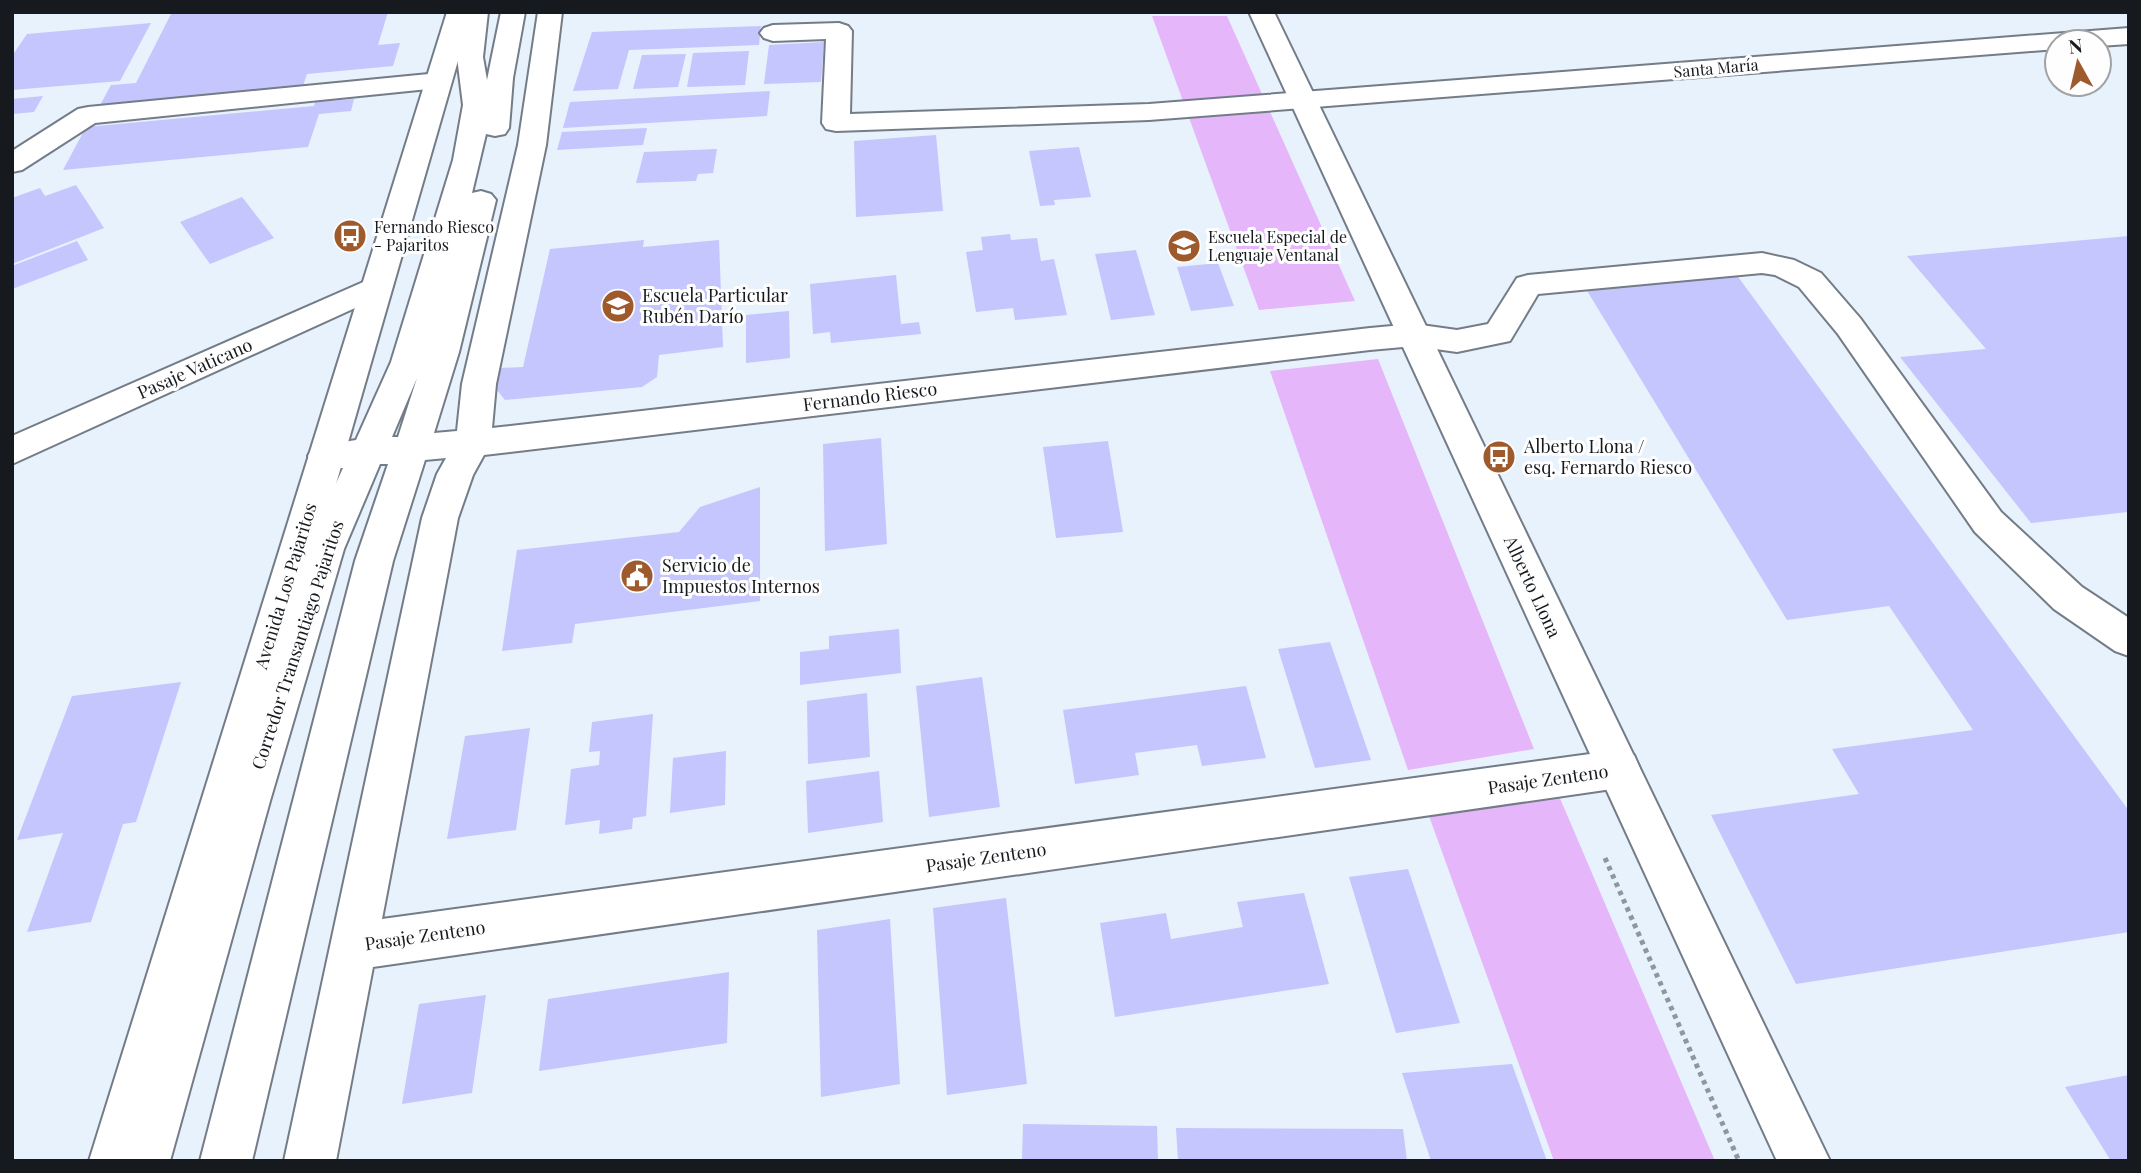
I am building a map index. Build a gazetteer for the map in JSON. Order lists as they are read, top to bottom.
{
  "streets": {
    "street": [
      "Santa María",
      "Pasaje Vaticano",
      "Fernando Riesco",
      "Avenida Los Pajaritos",
      "Alberto Llona",
      "Corredor Transantiago Pajaritos",
      "Pasaje Zenteno"
    ]
  },
  "crossings": [
    ["Santa María", "Alberto Llona"],
    ["Pasaje Vaticano", "Avenida Los Pajaritos"],
    ["Fernando Riesco", "Avenida Los Pajaritos"],
    ["Fernando Riesco", "Alberto Llona"],
    ["Fernando Riesco", "Corredor Transantiago Pajaritos"],
    ["Avenida Los Pajaritos", "Corredor Transantiago Pajaritos"],
    ["Alberto Llona", "Pasaje Zenteno"]
  ],
  "places": {
    "bus stop": ["Fernando Riesco - Pajaritos", "Alberto Llona / esq. Fernardo Riesco"],
    "school or university": ["Escuela Especial de Lenguaje Ventanal", "Escuela Particular Rubén Darío"],
    "public building": ["Servicio de Impuestos Internos"]
  },
  "north": "top"
}
